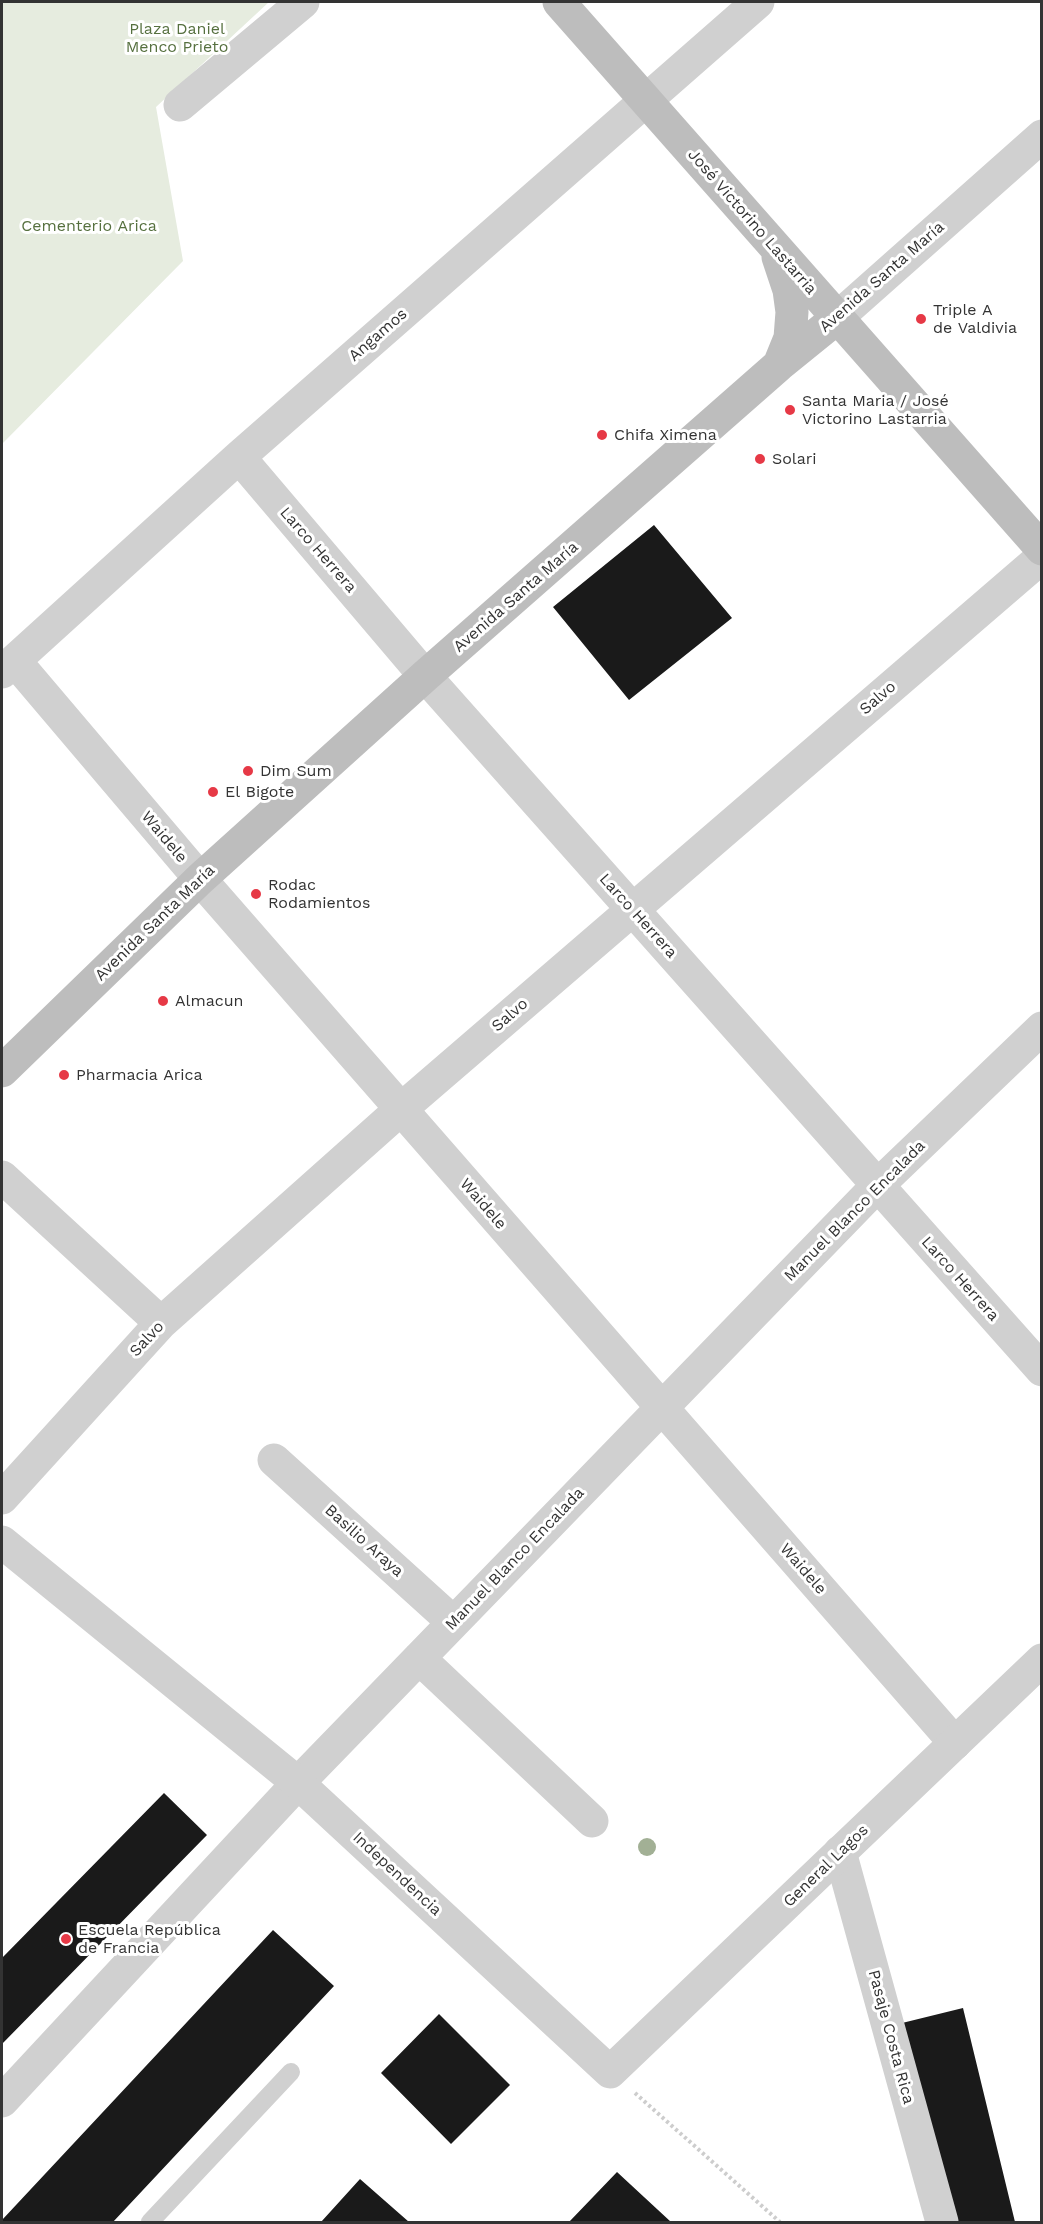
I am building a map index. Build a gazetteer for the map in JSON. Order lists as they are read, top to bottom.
{
  "streets": {
    "main road": ["José Victorino Lastarria", "Avenida Santa María"],
    "street": [
      "Angamos",
      "Larco Herrera",
      "Salvo",
      "Waidele",
      "Manuel Blanco Encalada",
      "Basilio Araya",
      "General Lagos",
      "Independencia",
      "Pasaje Costa Rica"
    ]
  },
  "crossings": [
    ["José Victorino Lastarria", "Avenida Santa María"],
    ["José Victorino Lastarria", "Angamos"],
    ["Avenida Santa María", "Larco Herrera"],
    ["Avenida Santa María", "Waidele"],
    ["Angamos", "Larco Herrera"],
    ["Angamos", "Waidele"],
    ["Larco Herrera", "Salvo"],
    ["Larco Herrera", "Manuel Blanco Encalada"],
    ["Salvo", "Waidele"],
    ["Waidele", "Manuel Blanco Encalada"],
    ["Waidele", "General Lagos"],
    ["Manuel Blanco Encalada", "Basilio Araya"],
    ["Manuel Blanco Encalada", "Independencia"],
    ["General Lagos", "Independencia"],
    ["General Lagos", "Pasaje Costa Rica"]
  ],
  "parks": ["Plaza Daniel Menco Prieto", "Cementerio Arica"],
  "places": [
    "Triple A de Valdivia",
    "Santa Maria / José Victorino Lastarria",
    "Chifa Ximena",
    "Solari",
    "Dim Sum",
    "El Bigote",
    "Rodac Rodamientos",
    "Almacun",
    "Pharmacia Arica",
    "Escuela República de Francia"
  ]
}
